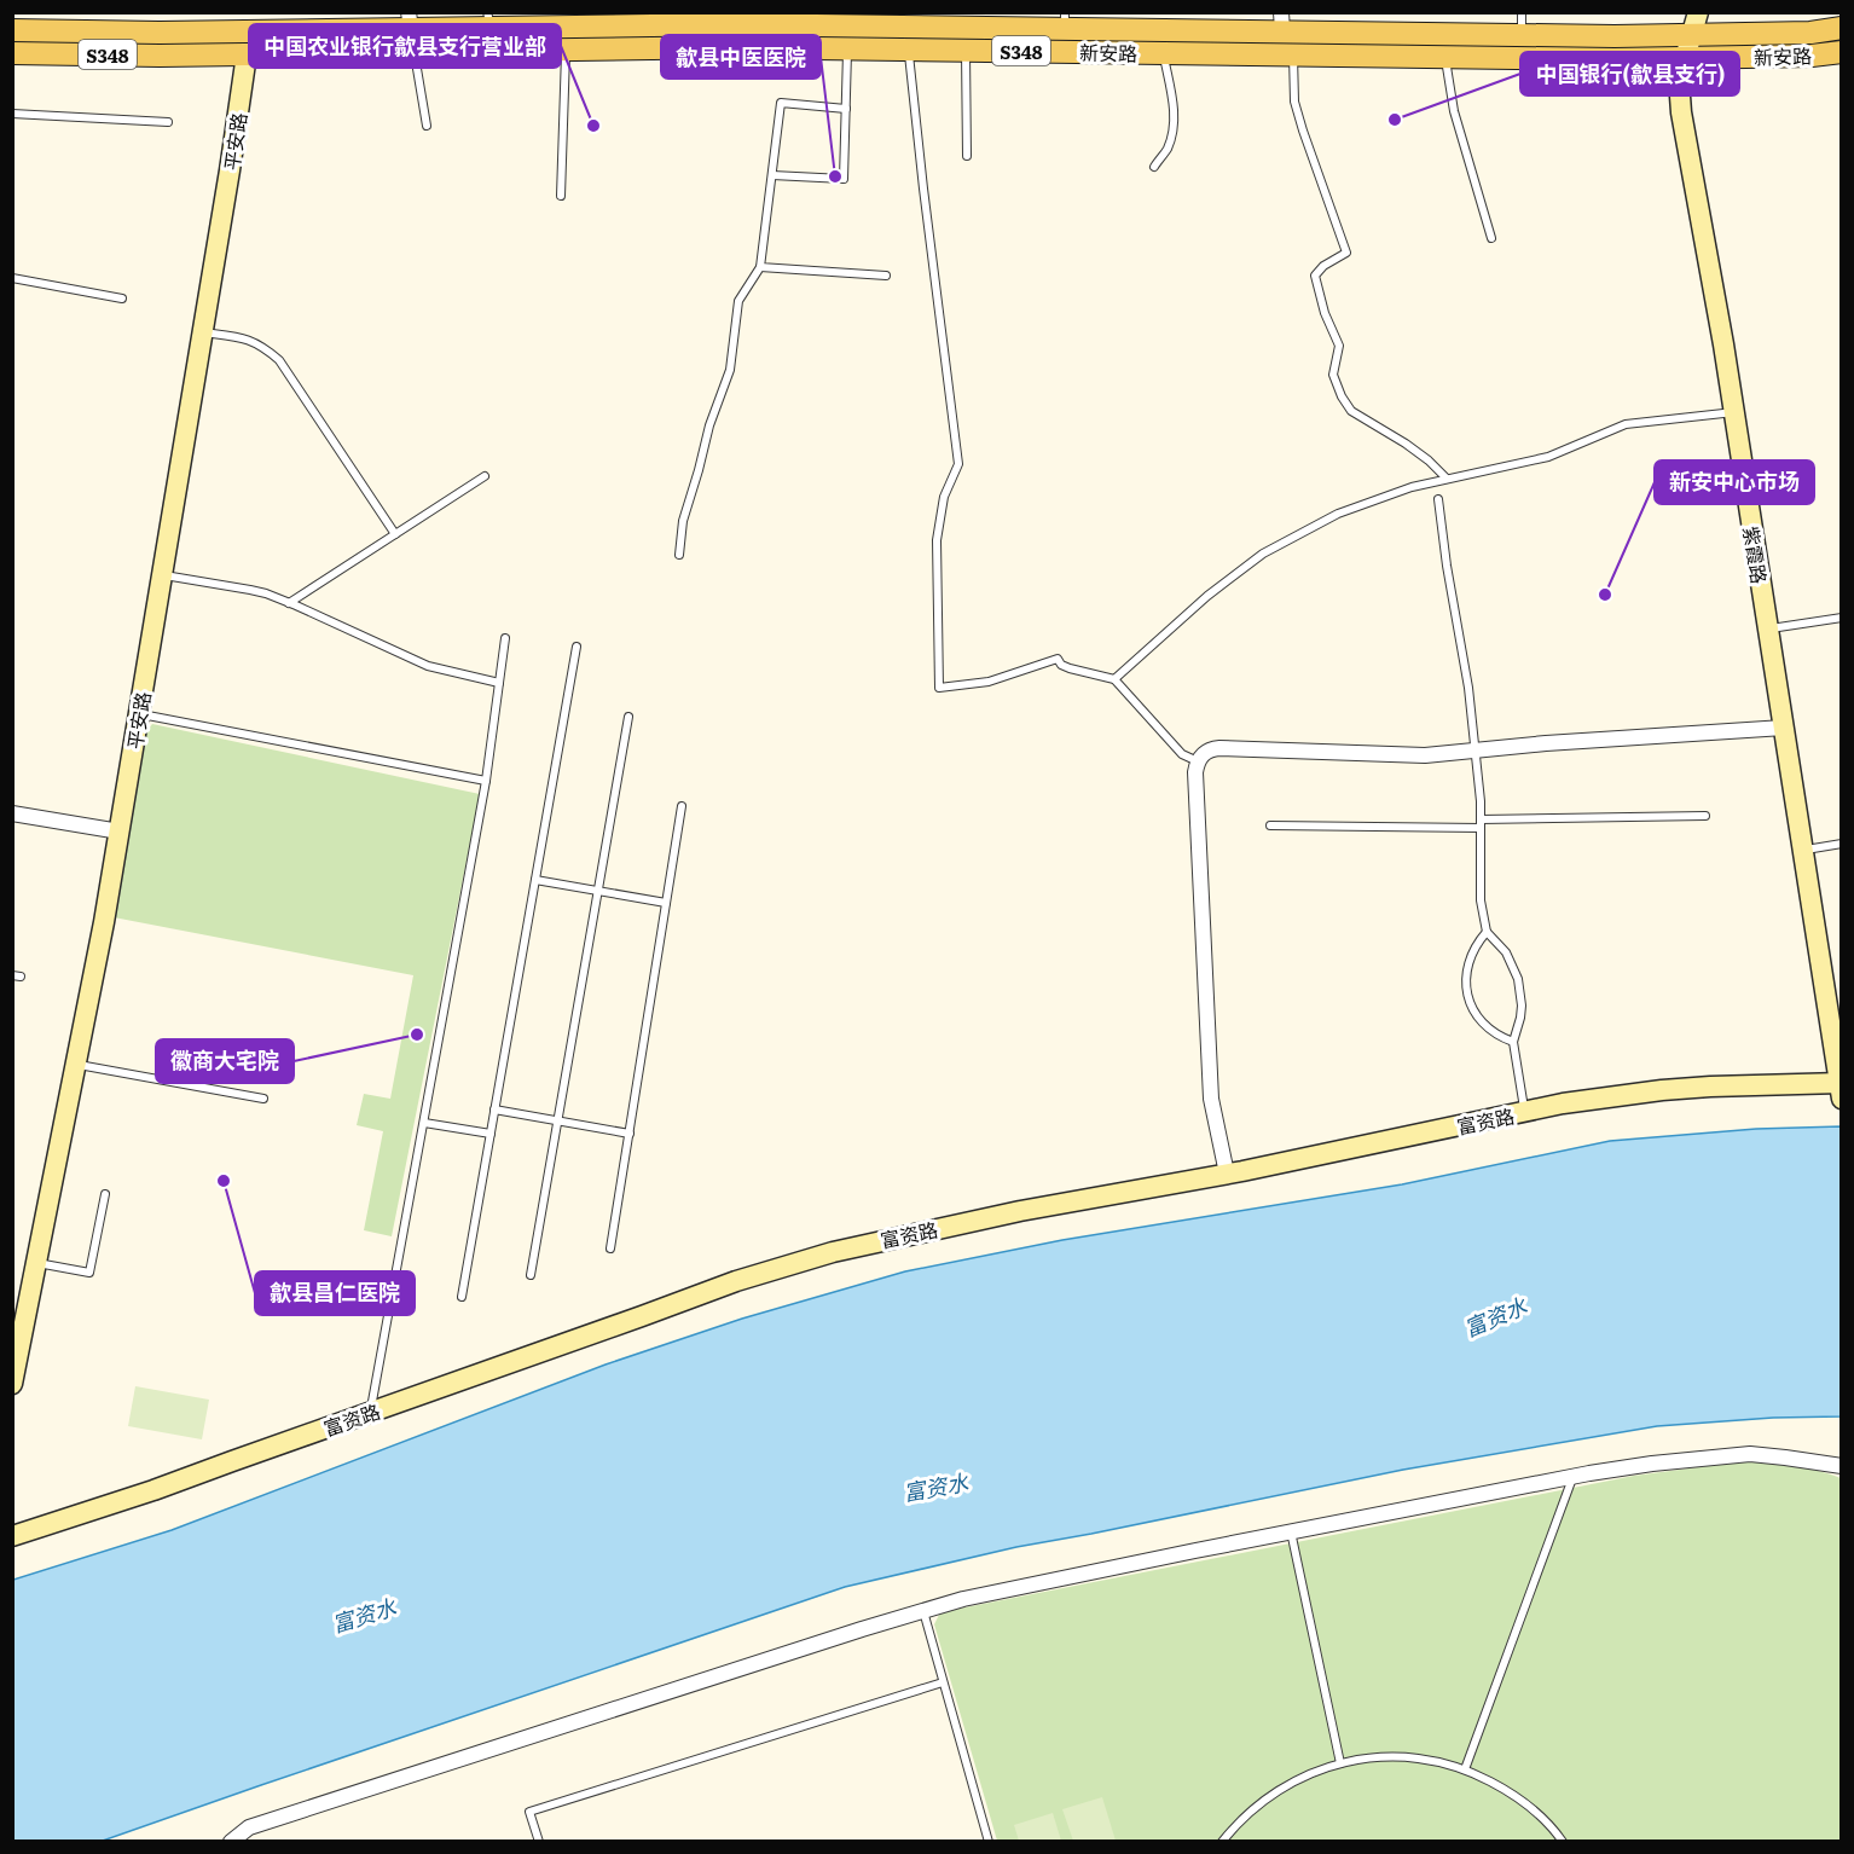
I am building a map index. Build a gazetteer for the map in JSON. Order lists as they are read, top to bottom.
{
  "streets": {
    "main road": ["S348", "新安路"],
    "street": ["平安路", "紫霞路", "富资路"]
  },
  "crossings": [
    ["新安路", "平安路"],
    ["新安路", "紫霞路"],
    ["紫霞路", "富资路"]
  ],
  "water": ["富资水"],
  "places": [
    "中国银行(歙县支行)",
    "中国农业银行歙县支行营业部",
    "歙县中医医院",
    "新安中心市场",
    "徽商大宅院",
    "歙县昌仁医院"
  ]
}
